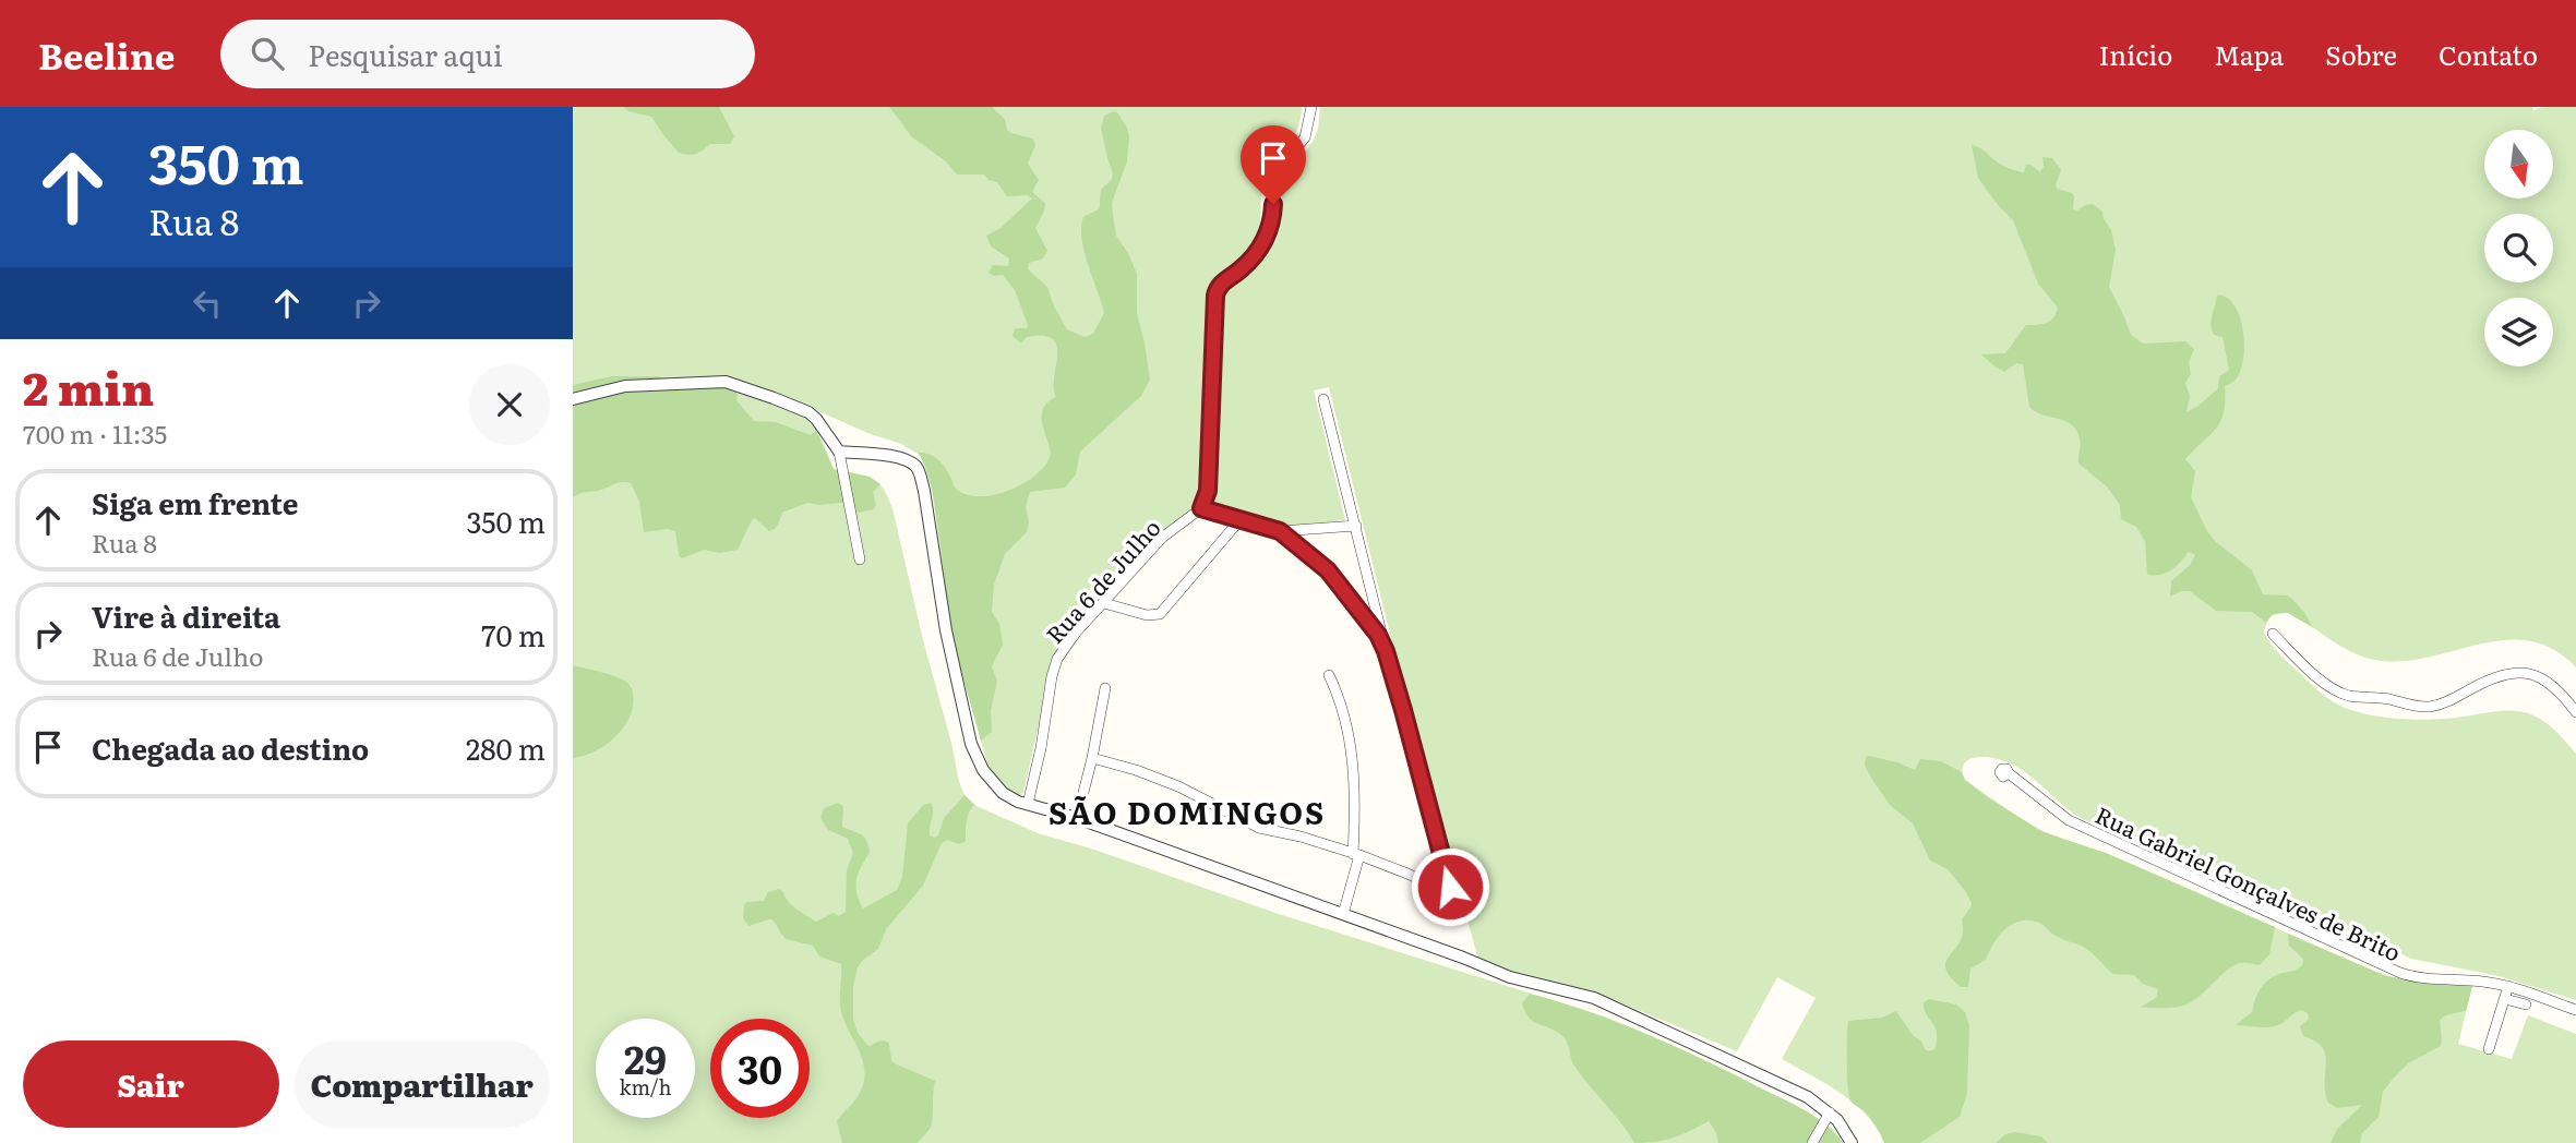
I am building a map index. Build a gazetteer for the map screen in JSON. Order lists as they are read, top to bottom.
{
  "streets": {
    "street": ["Rua 6 de Julho", "Rua Gabriel Gonçalves de Brito"]
  },
  "districts": ["SÃO DOMINGOS"],
  "north": "bottom",
  "page": {
    "header": "Beeline",
    "search": "Pesquisar aqui",
    "nav": [
      "Início",
      "Mapa",
      "Sobre",
      "Contato"
    ],
    "turn": ["350 m", "Rua 8"],
    "heading": ["2 min", "700 m · 11:35"],
    "list": [
      {
        "name": "Siga em frente",
        "note": "Rua 8",
        "value": "350 m"
      },
      {
        "name": "Vire à direita",
        "note": "Rua 6 de Julho",
        "value": "70 m"
      },
      {
        "name": "Chegada ao destino",
        "value": "280 m"
      }
    ],
    "speed": "29 km/h",
    "limit": "30",
    "buttons": ["Sair", "Compartilhar"]
  }
}
